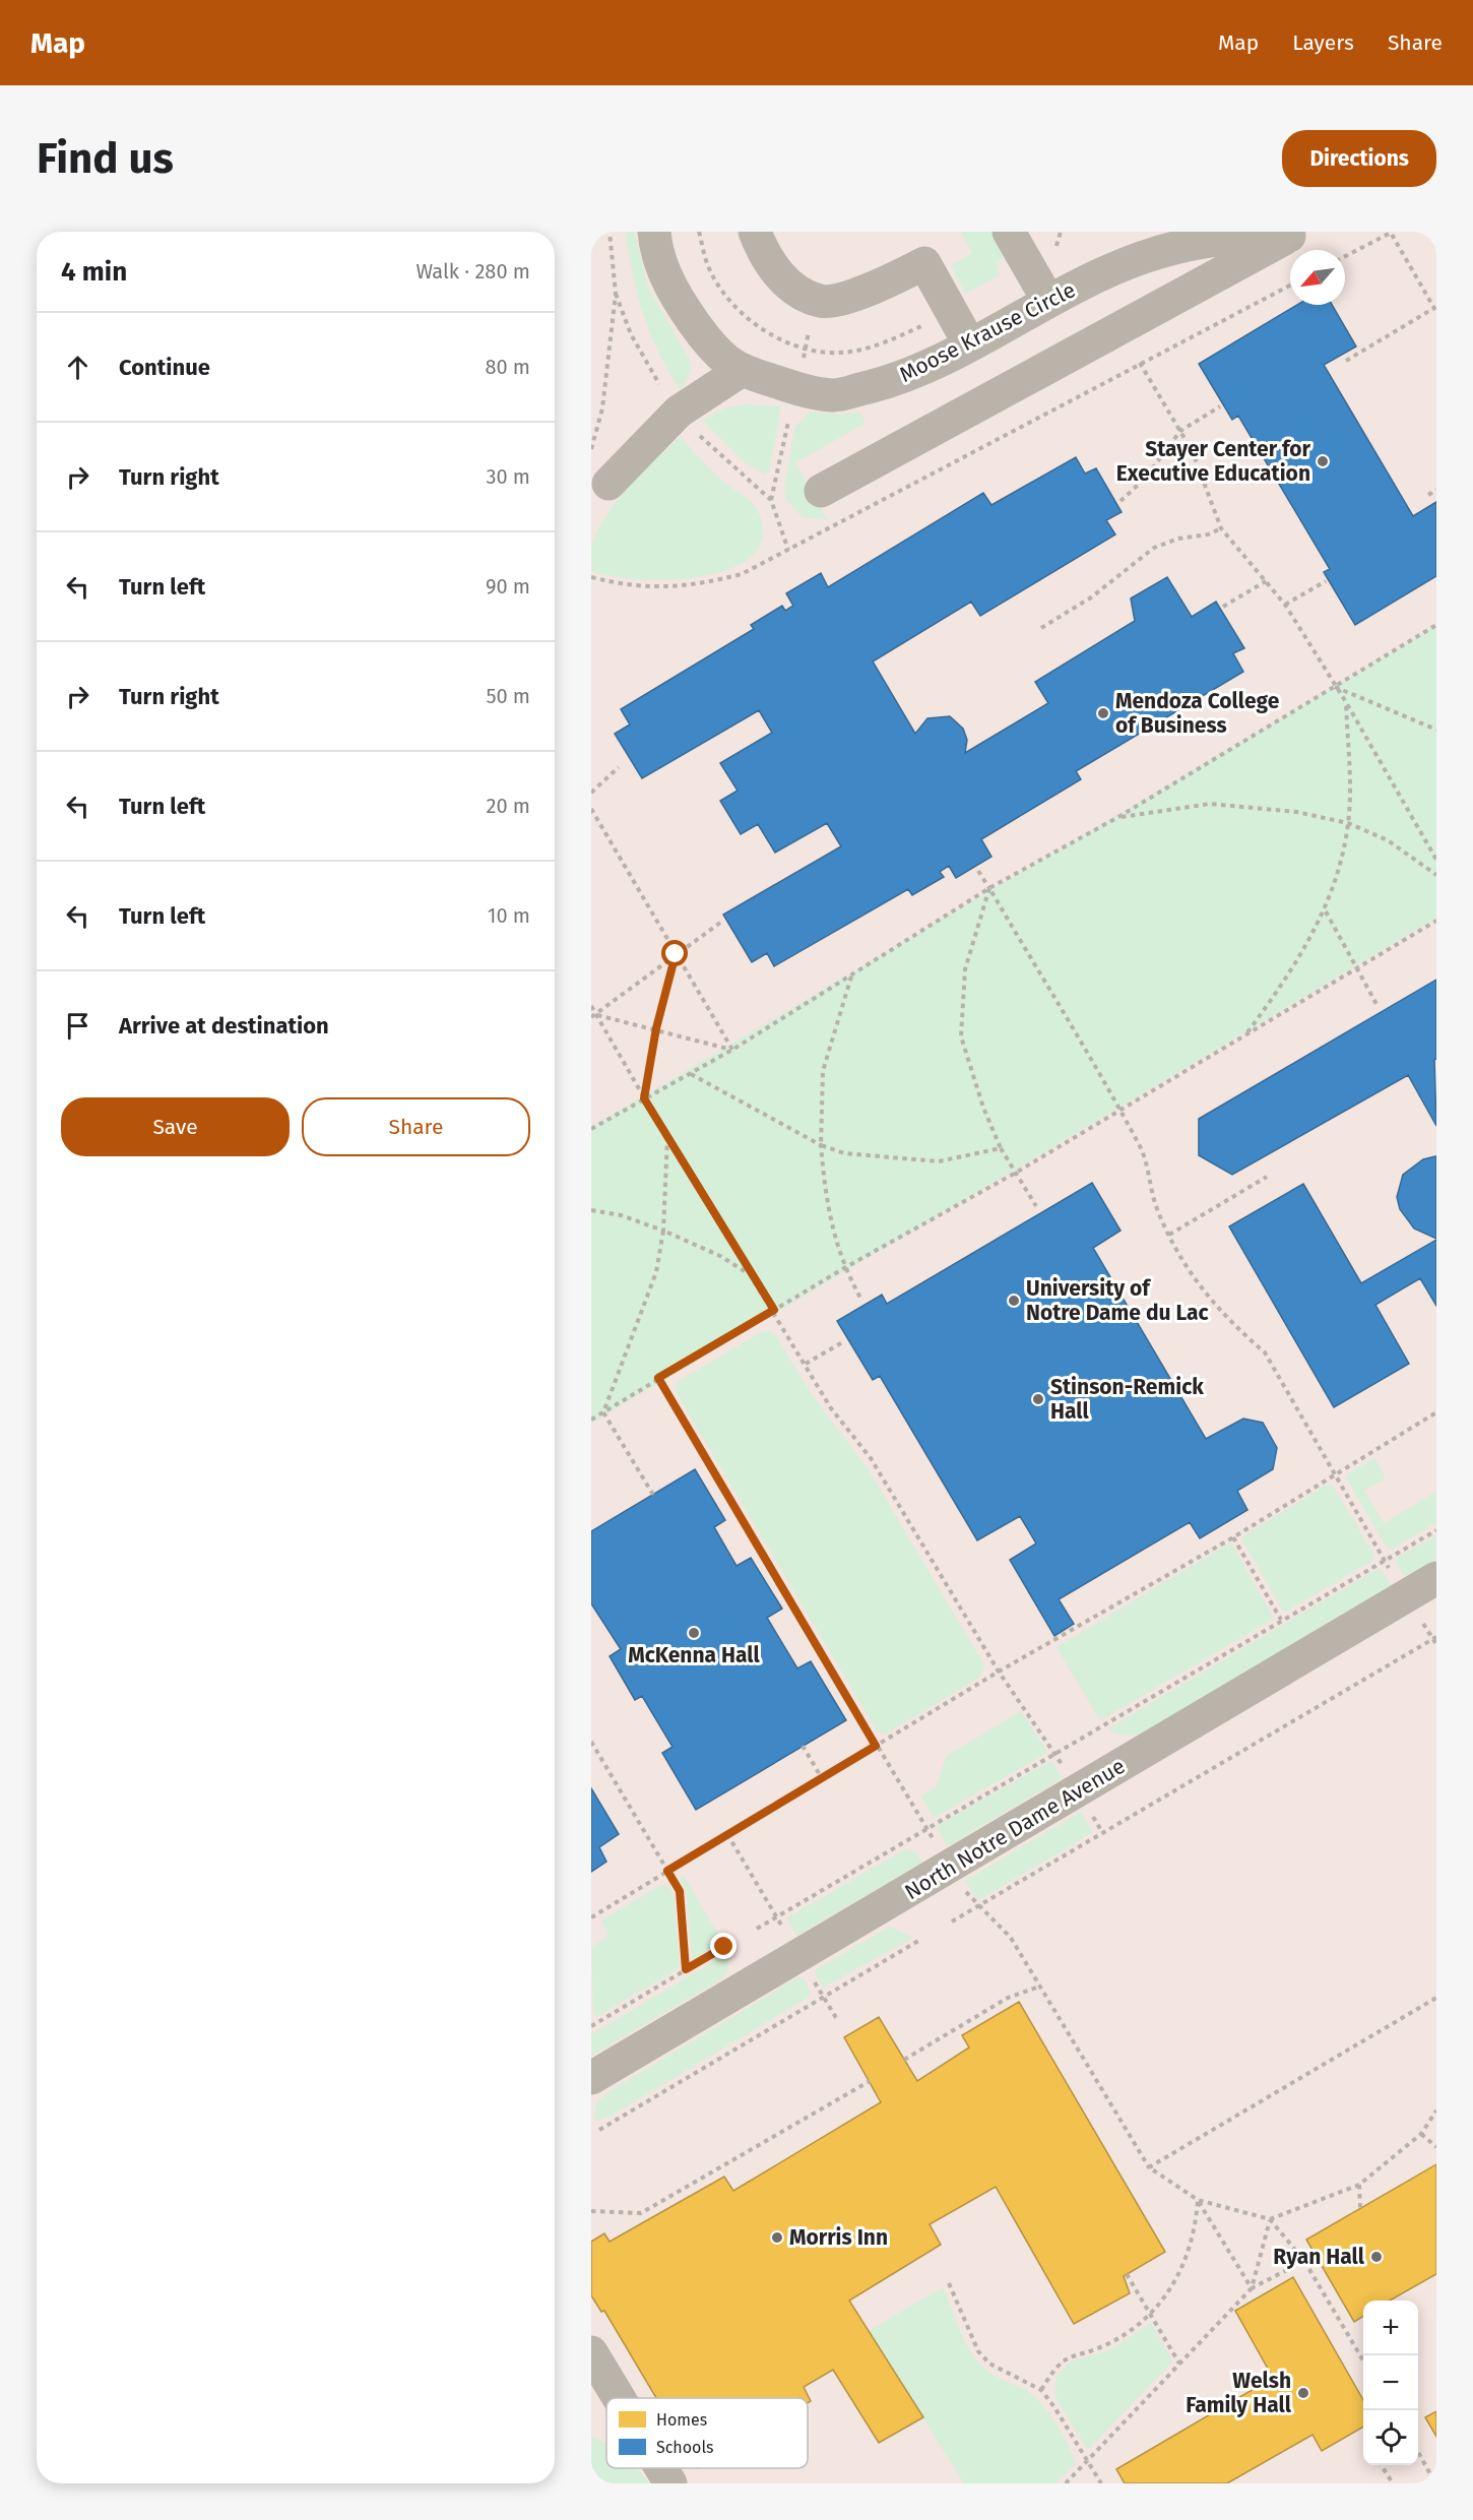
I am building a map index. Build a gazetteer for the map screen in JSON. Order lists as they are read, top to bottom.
{
  "streets": {
    "street": ["Moose Krause Circle", "North Notre Dame Avenue"]
  },
  "places": [
    "Stayer Center for Executive Education",
    "Mendoza College of Business",
    "University of Notre Dame du Lac",
    "Stinson-Remick Hall",
    "McKenna Hall",
    "Morris Inn",
    "Ryan Hall",
    "Welsh Family Hall"
  ],
  "legend": ["Homes", "Schools"],
  "north": "bottom left",
  "page": {
    "header": "Map",
    "nav": ["Map", "Layers", "Share"],
    "buttons": [
      "Directions",
      ["Save", "Share"]
    ],
    "title": "Find us",
    "heading": ["4 min", "Walk · 280 m"],
    "list": [
      ["Continue", "80 m"],
      ["Turn right", "30 m"],
      ["Turn left", "90 m"],
      ["Turn right", "50 m"],
      ["Turn left", "20 m"],
      ["Turn left", "10 m"],
      "Arrive at destination"
    ],
    "map_buttons": ["+", "−"]
  }
}
